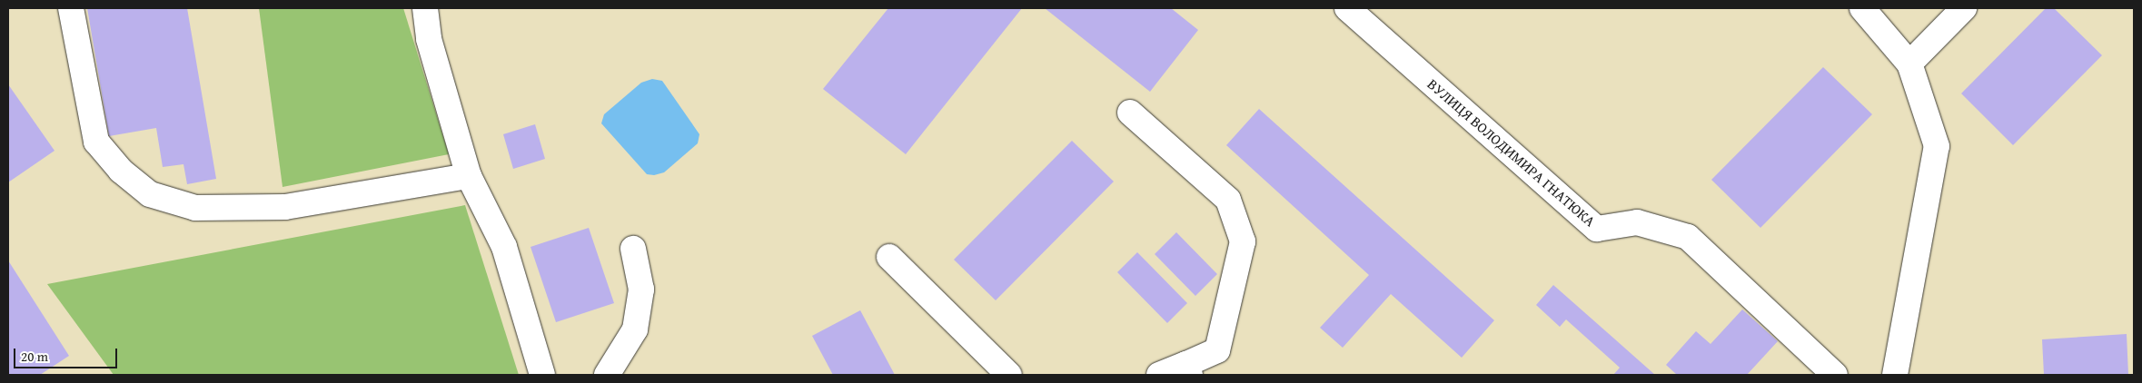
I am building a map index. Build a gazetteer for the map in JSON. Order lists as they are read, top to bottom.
{
  "streets": {
    "lane": ["ВУЛИЦЯ ВОЛОДИМИРА ГНАТЮКА"]
  },
  "scale_bar": "20 m"
}
